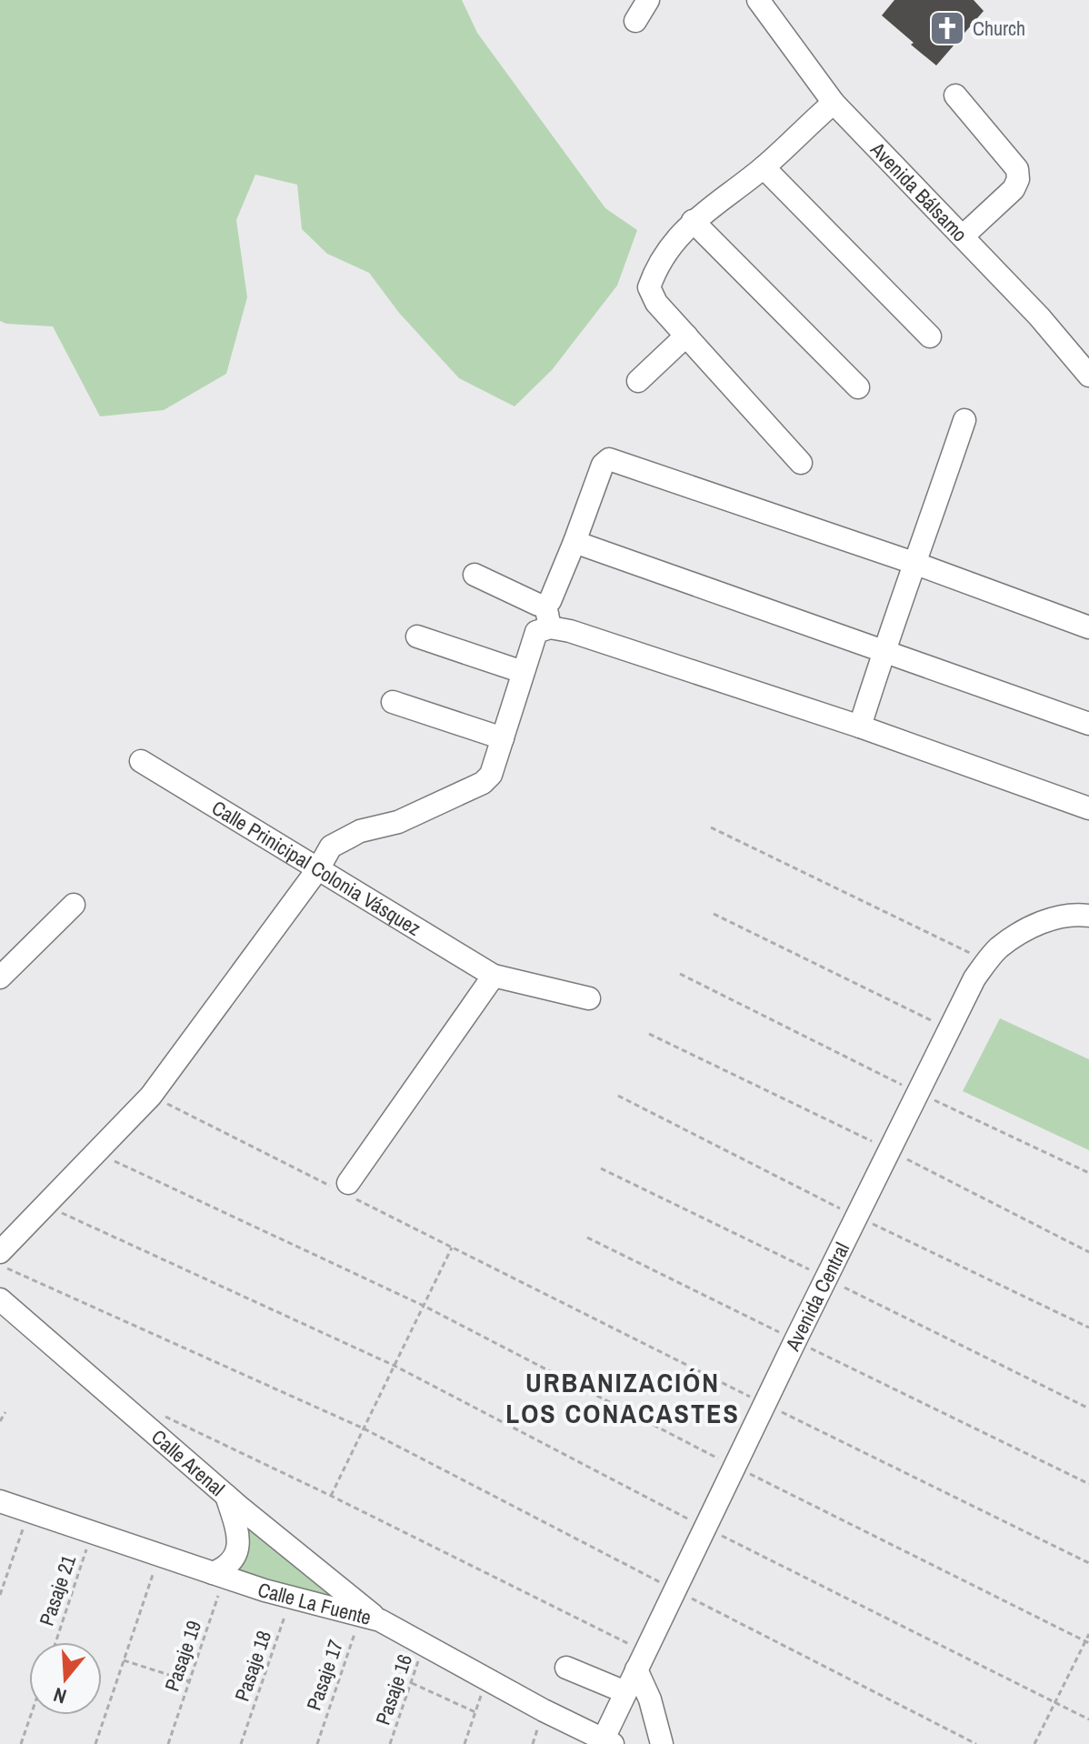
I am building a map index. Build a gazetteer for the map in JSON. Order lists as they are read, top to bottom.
{
  "streets": {
    "street": [
      "Avenida Bálsamo",
      "Calle Prinicipal Colonia Vásquez",
      "Avenida Central",
      "Calle Arenal",
      "Calle La Fuente"
    ],
    "path": [
      "Pasaje 21",
      "Pasaje 19",
      "Pasaje 18",
      "Pasaje 17",
      "Pasaje 16"
    ]
  },
  "crossings": [
    ["Avenida Central", "Calle La Fuente"],
    ["Calle Arenal", "Calle La Fuente"],
    ["Calle Arenal", "Pasaje 17"],
    ["Pasaje 21", "Calle La Fuente"],
    ["Calle La Fuente", "Pasaje 19"],
    ["Calle La Fuente", "Pasaje 18"],
    ["Calle La Fuente", "Pasaje 17"],
    ["Calle La Fuente", "Pasaje 16"]
  ],
  "districts": ["URBANIZACIÓN LOS CONACASTES"],
  "places": {
    "church": ["Church"]
  },
  "north": "bottom"
}
